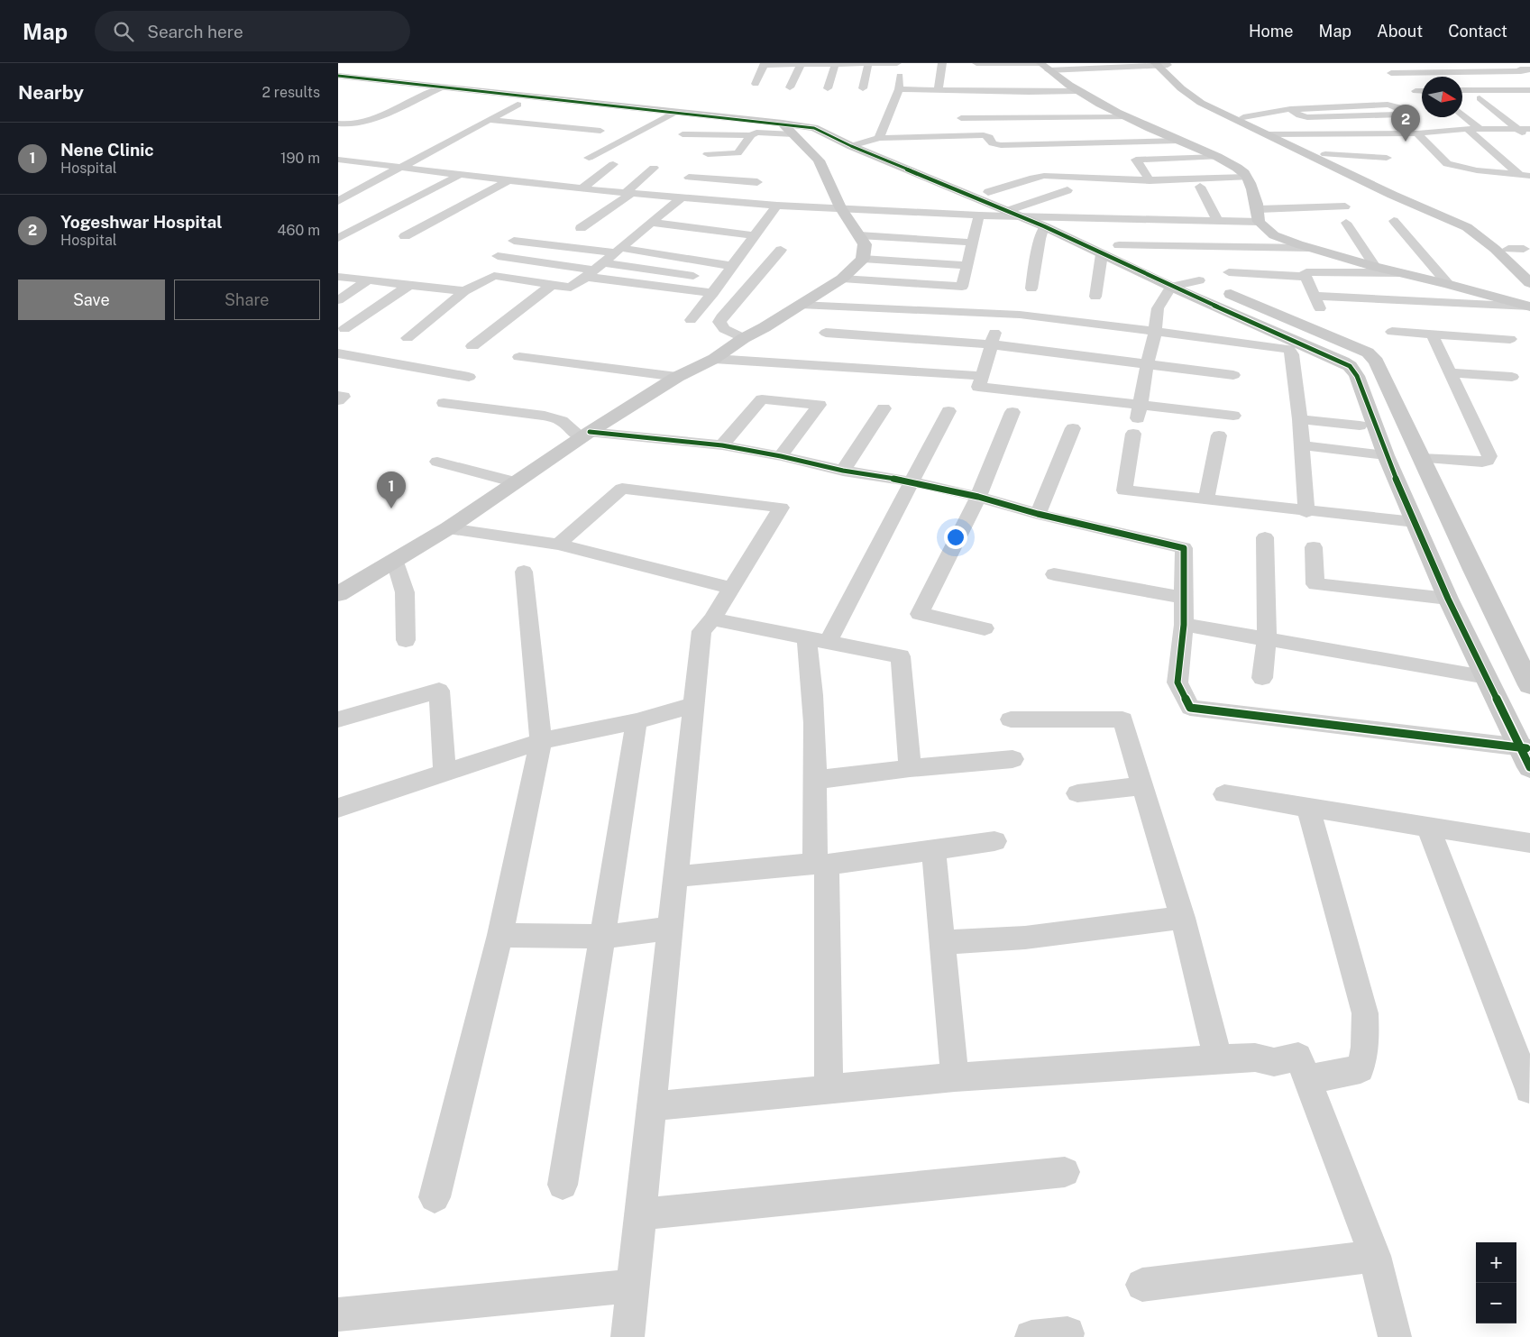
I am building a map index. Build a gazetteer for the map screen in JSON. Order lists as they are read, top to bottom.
{
  "north": "right",
  "page": {
    "header": "Map",
    "search": "Search here",
    "nav": [
      "Home",
      "Map",
      "About",
      "Contact"
    ],
    "heading": ["Nearby", "2 results"],
    "pins": ["2", "1"],
    "list": [
      {
        "mark": "1",
        "name": "Nene Clinic",
        "note": "Hospital",
        "value": "190 m"
      },
      {
        "mark": "2",
        "name": "Yogeshwar Hospital",
        "note": "Hospital",
        "value": "460 m"
      }
    ],
    "buttons": ["Save", "Share"],
    "map_buttons": ["+", "−"]
  }
}
